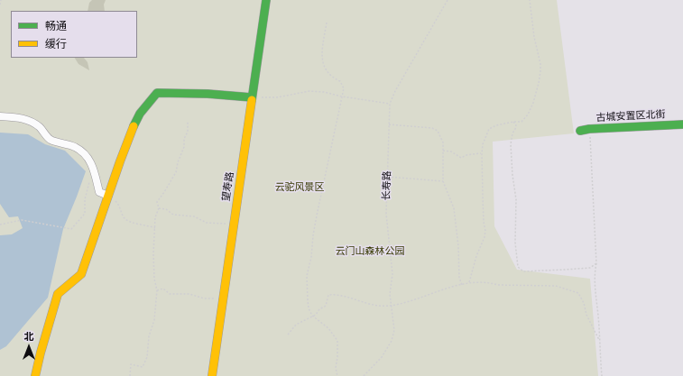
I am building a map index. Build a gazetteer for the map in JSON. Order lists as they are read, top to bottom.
{
  "streets": {
    "street": ["古城安置区北街", "望寿路"],
    "path": ["长寿路"]
  },
  "parks": ["云驼风景区", "云门山森林公园"],
  "legend": ["畅通", "缓行"],
  "north": "top"
}
